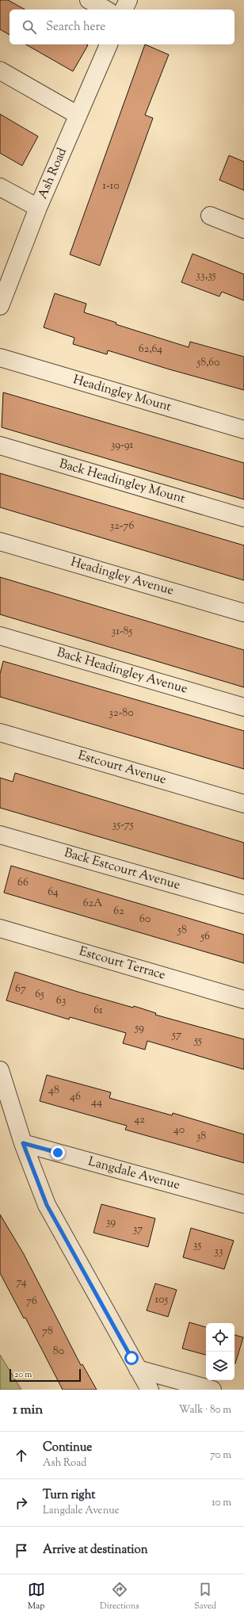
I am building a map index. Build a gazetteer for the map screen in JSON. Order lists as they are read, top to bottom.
{
  "streets": {
    "street": [
      "Ash Road",
      "Headingley Mount",
      "Back Headingley Mount",
      "Headingley Avenue",
      "Back Headingley Avenue",
      "Estcourt Avenue",
      "Back Estcourt Avenue",
      "Estcourt Terrace",
      "Langdale Avenue"
    ]
  },
  "house_numbers": [
    "1-10",
    "33,35",
    "62,64",
    "58,60",
    "39-91",
    "32-76",
    "31-85",
    "32-80",
    "35-75",
    "66",
    "64",
    "62A",
    "62",
    "60",
    "58",
    "56",
    "67",
    "65",
    "63",
    "61",
    "59",
    "57",
    "55",
    "48",
    "46",
    "44",
    "42",
    "40",
    "38",
    "39",
    "37",
    "35",
    "33",
    "74",
    "105",
    "76",
    "78",
    "80"
  ],
  "scale_bar": "20 m",
  "page": {
    "search": "Search here",
    "scale": "20 m",
    "heading": ["1 min", "Walk · 80 m"],
    "list": [
      ["Continue", "Ash Road", "70 m"],
      ["Turn right", "Langdale Avenue", "10 m"],
      "Arrive at destination"
    ],
    "nav": ["Map", "Directions", "Saved"]
  }
}
